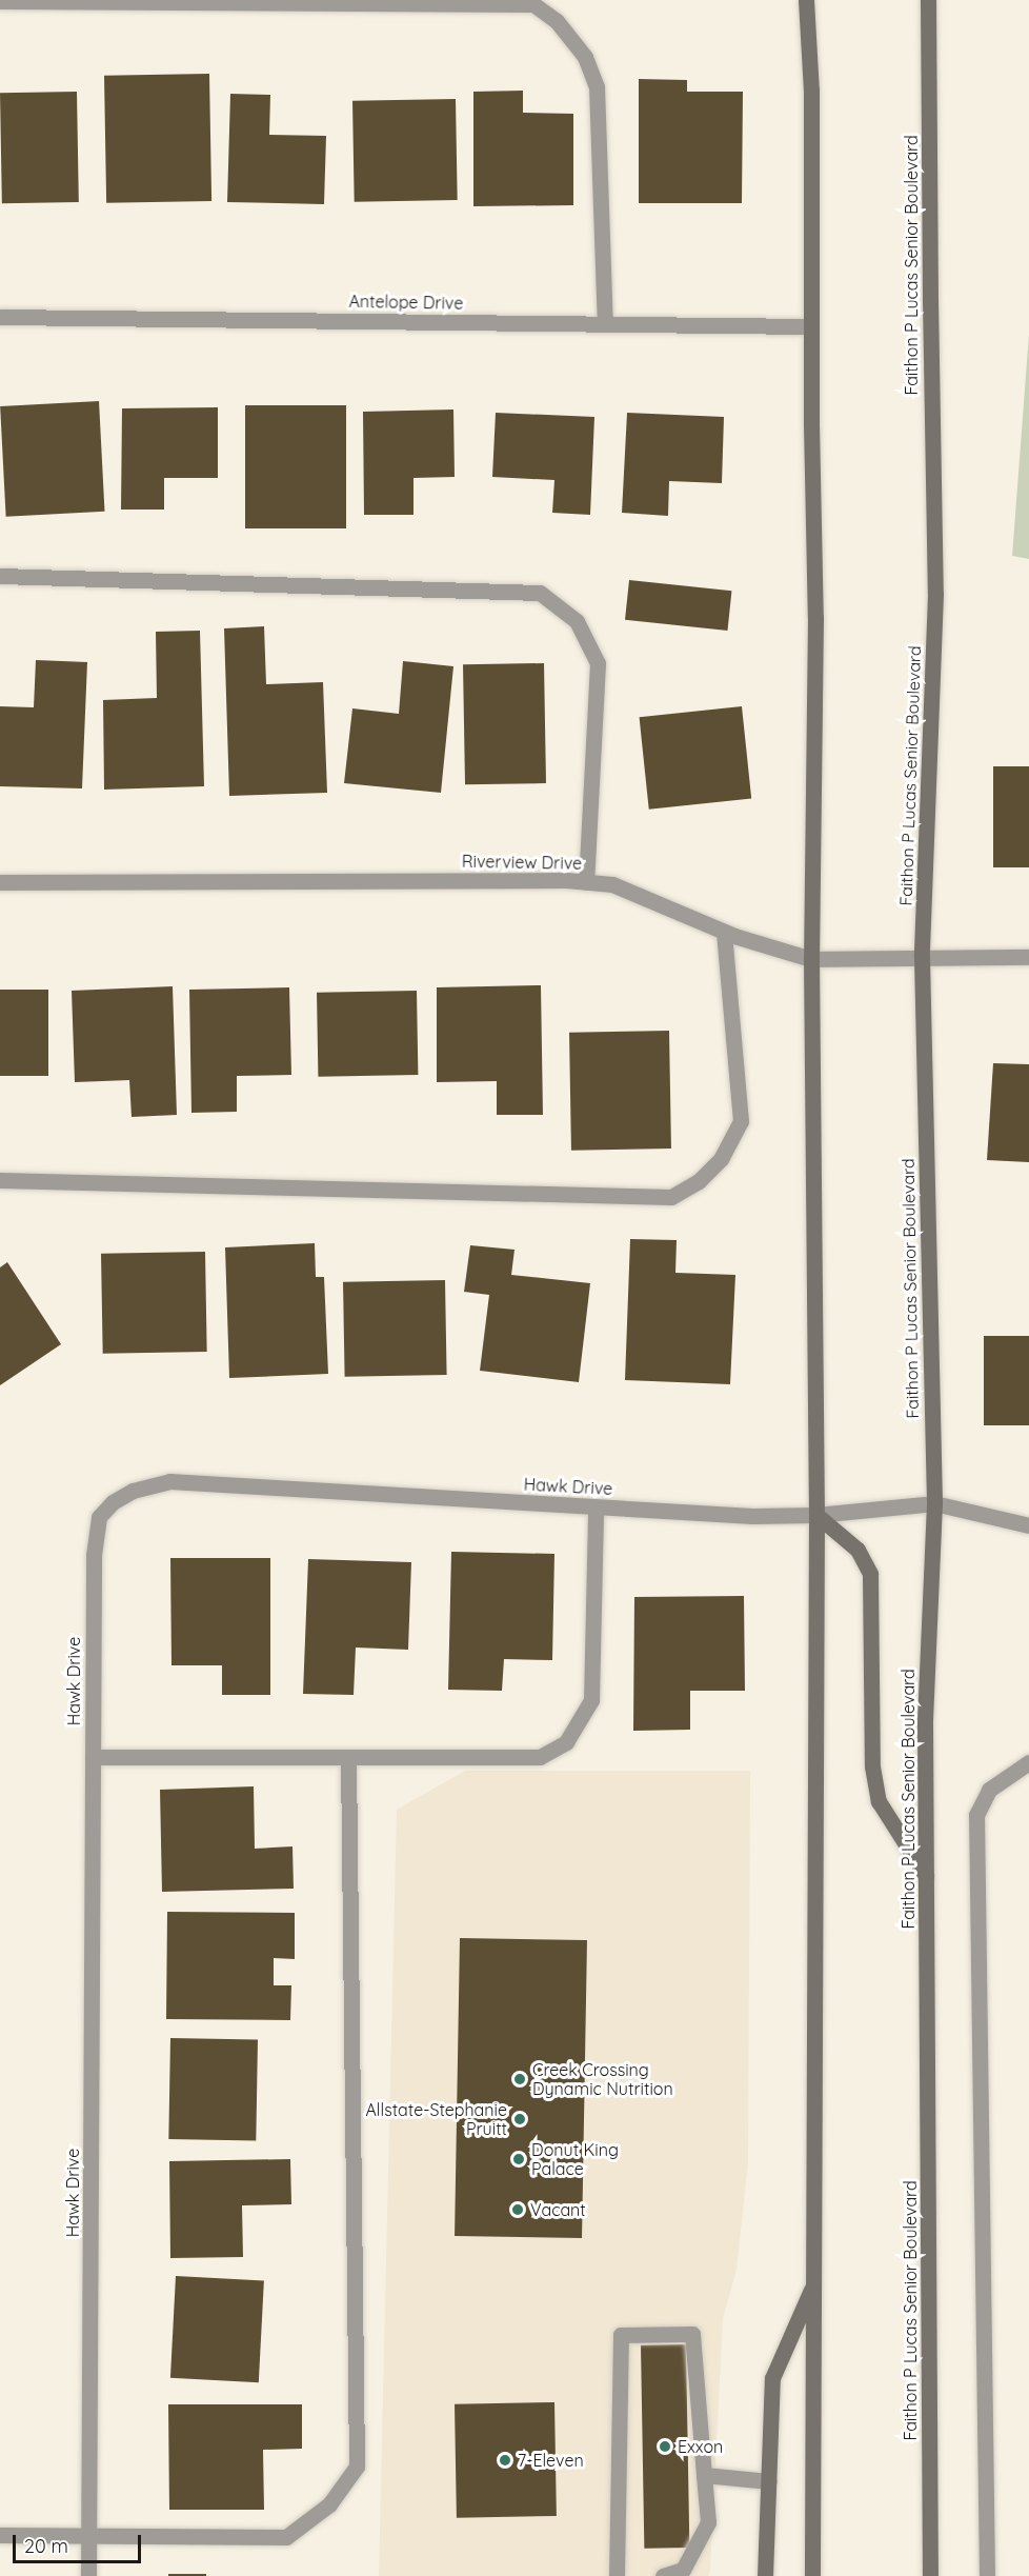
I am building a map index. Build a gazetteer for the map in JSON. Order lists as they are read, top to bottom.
{
  "streets": {
    "main road": ["Faithon P Lucas Senior Boulevard"],
    "street": ["Antelope Drive", "Riverview Drive", "Hawk Drive"]
  },
  "crossings": [
    ["Faithon P Lucas Senior Boulevard", "Riverview Drive"],
    ["Faithon P Lucas Senior Boulevard", "Hawk Drive"]
  ],
  "places": [
    "Creek Crossing Dynamic Nutrition",
    "Allstate-Stephanie Pruitt",
    "Donut King Palace",
    "Vacant",
    "Exxon",
    "7-Eleven"
  ],
  "scale_bar": "20 m"
}
